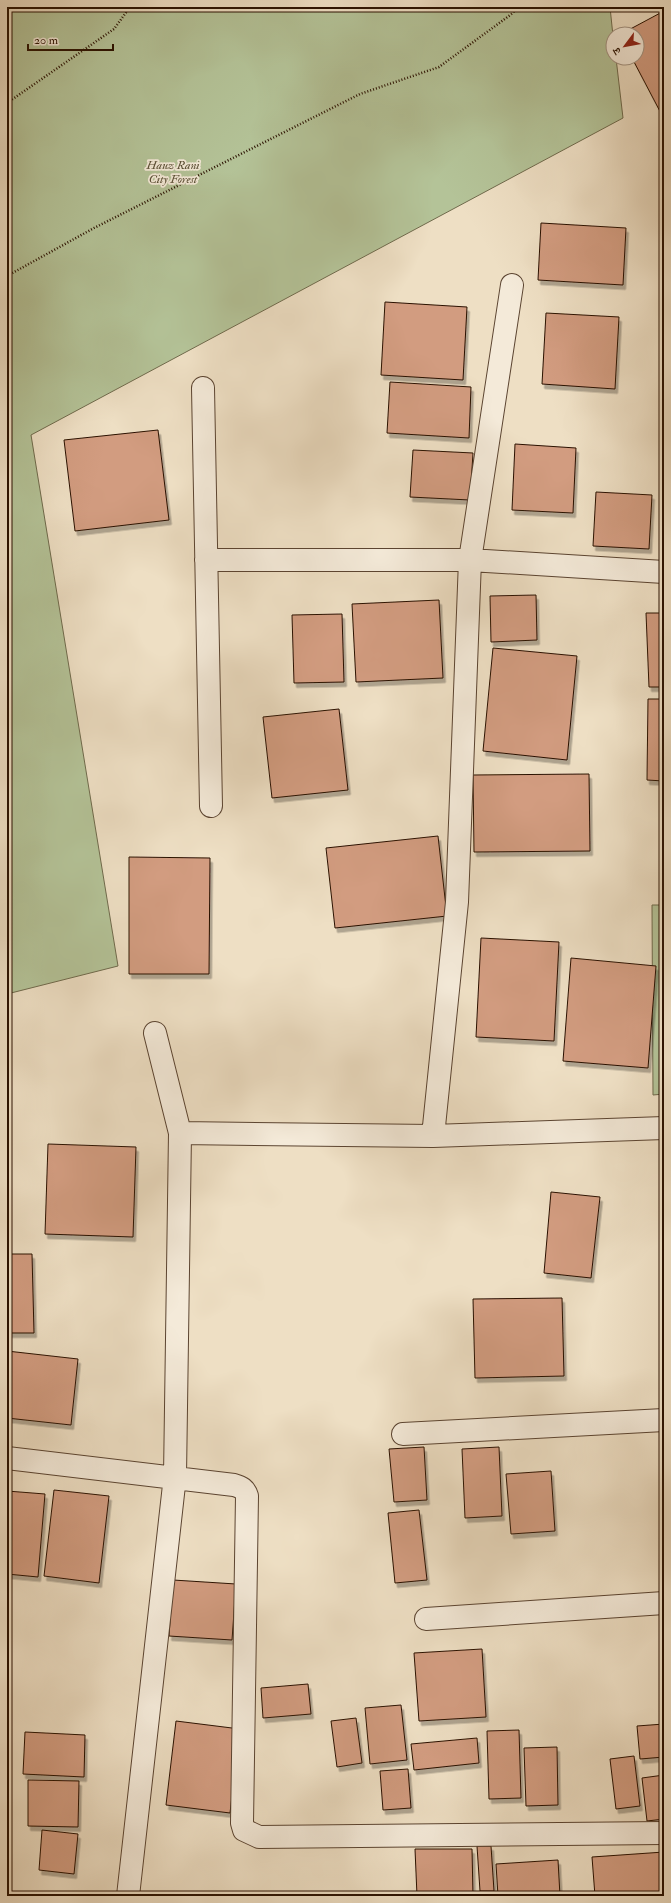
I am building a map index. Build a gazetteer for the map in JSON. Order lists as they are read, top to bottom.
{
  "parks": ["Hauz Rani City Forest"],
  "scale_bar": "20 m",
  "north": "bottom left"
}
